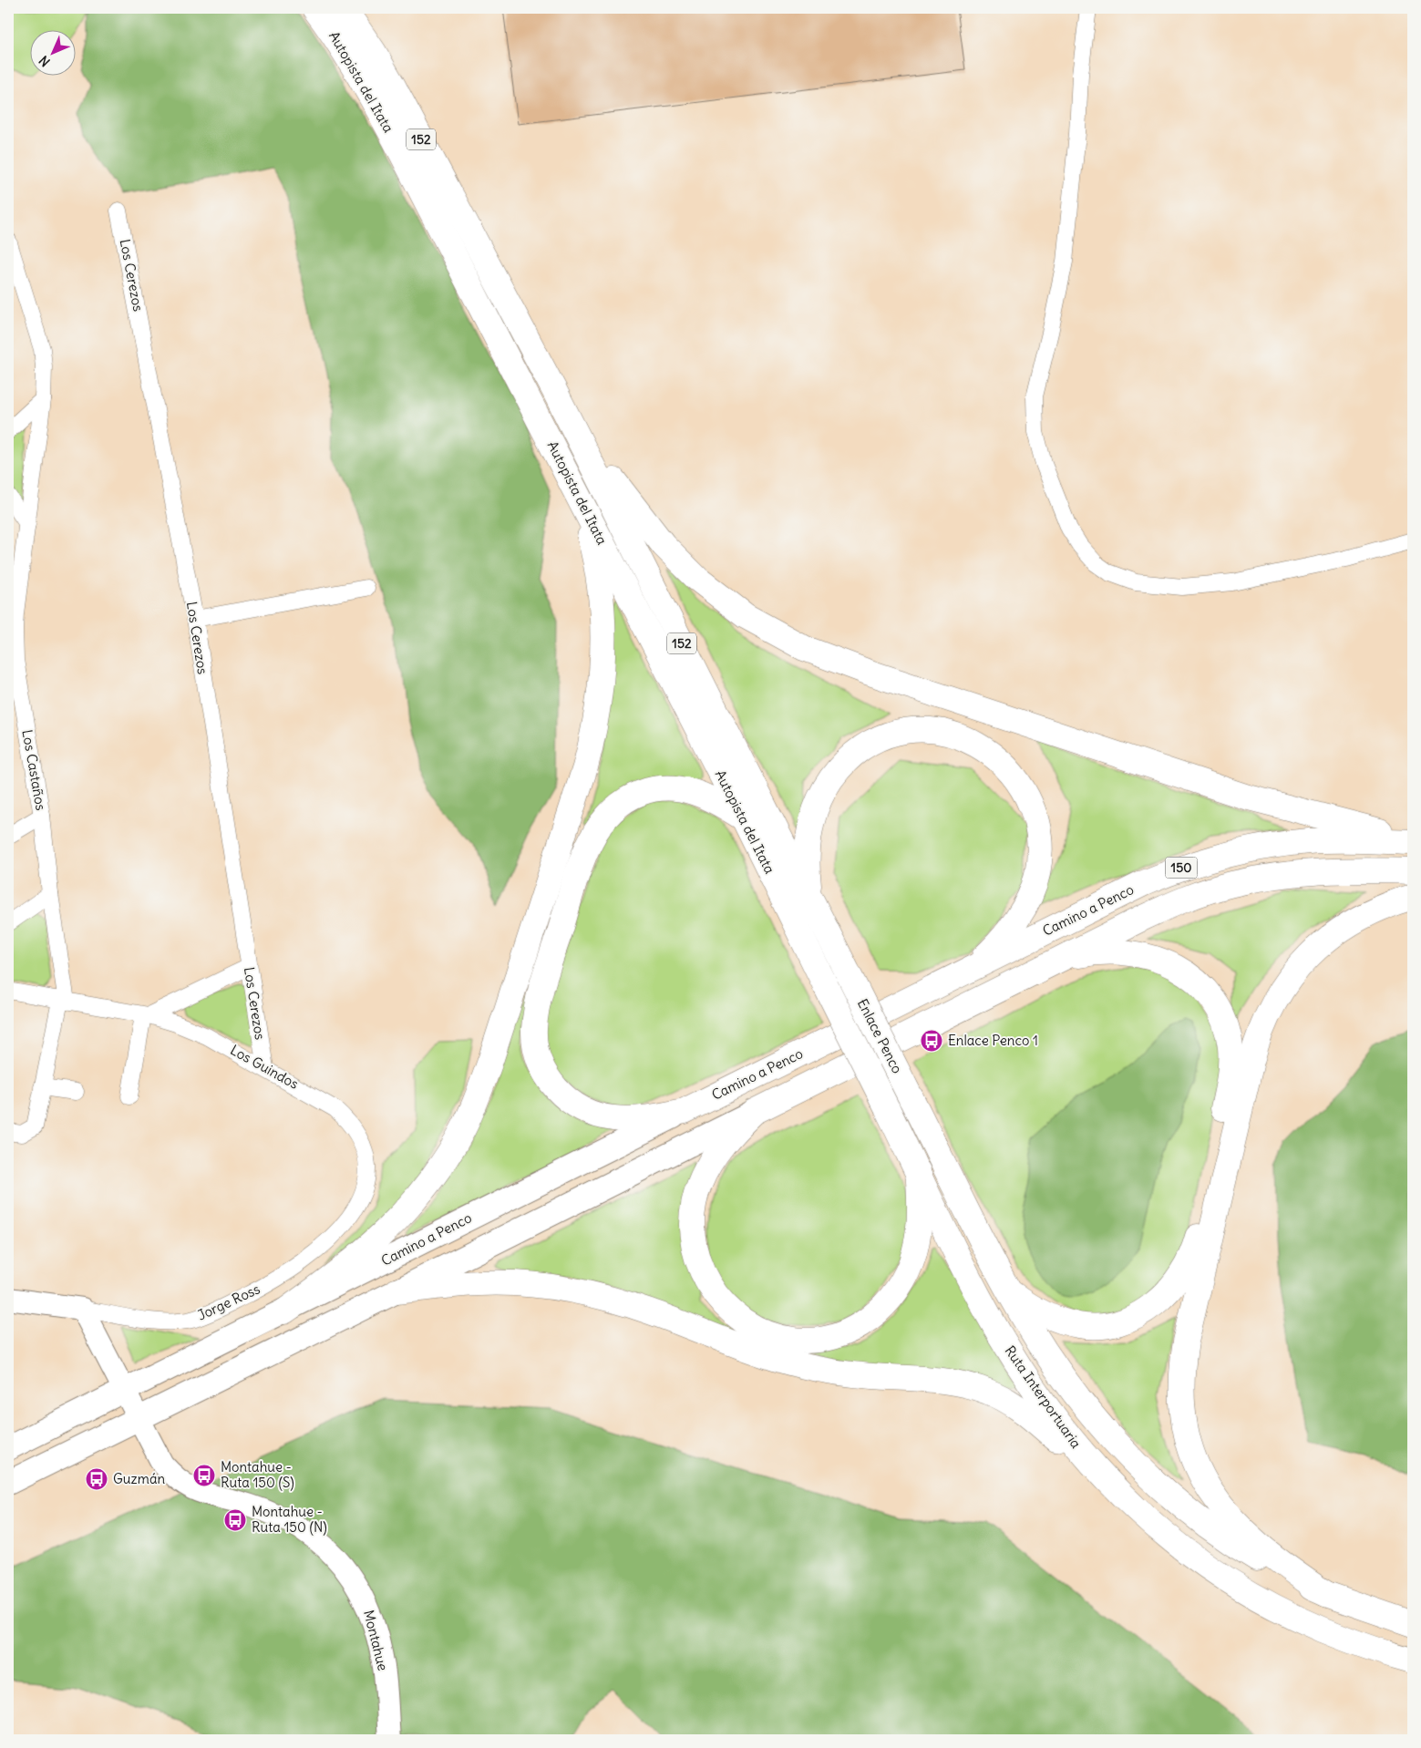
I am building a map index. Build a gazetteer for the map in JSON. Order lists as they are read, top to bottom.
{
  "streets": {
    "highway": [
      "Autopista del Itata",
      "152",
      "150",
      "Camino a Penco",
      "Enlace Penco",
      "Ruta Interportuaria"
    ],
    "street": [
      "Los Cerezos",
      "Los Castaños",
      "Los Guindos",
      "Jorge Ross",
      "Montahue"
    ]
  },
  "crossings": [
    ["Autopista del Itata", "Enlace Penco"],
    ["Los Cerezos", "Los Guindos"],
    ["Los Castaños", "Los Guindos"],
    ["Camino a Penco", "Montahue"],
    ["Enlace Penco", "Ruta Interportuaria"],
    ["Los Guindos", "Jorge Ross"],
    ["Jorge Ross", "Montahue"]
  ],
  "places": {
    "bus stop": [
      "Enlace Penco 1",
      "Montahue - Ruta 150 (S)",
      "Guzmán",
      "Montahue - Ruta 150 (N)"
    ]
  },
  "north": "bottom left"
}
